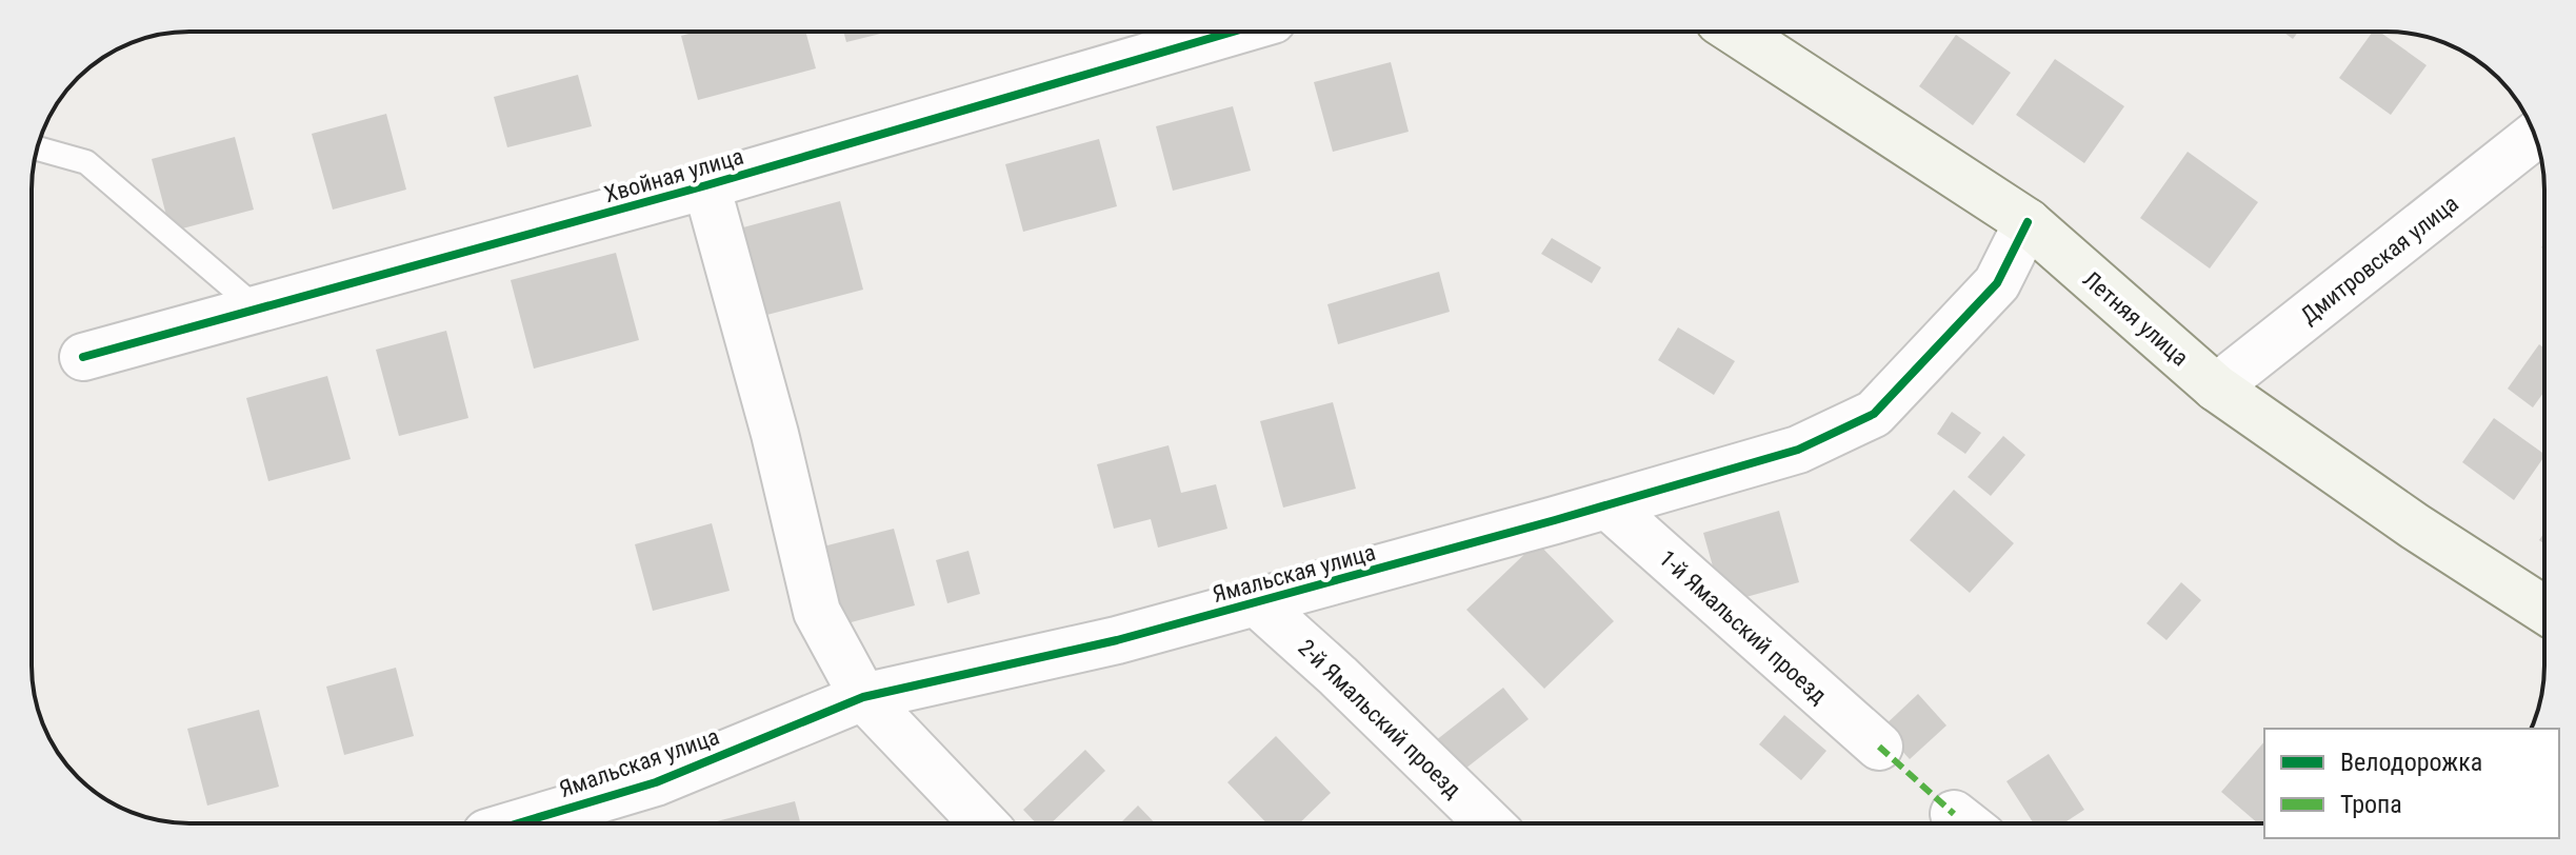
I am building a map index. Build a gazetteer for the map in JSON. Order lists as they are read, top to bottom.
{
  "streets": {
    "street": [
      "Хвойная улица",
      "Дмитровская улица",
      "Летняя улица",
      "Ямальская улица",
      "1-й Ямальский проезд",
      "2-й Ямальский проезд"
    ]
  },
  "crossings": [
    ["Дмитровская улица", "Летняя улица"],
    ["Летняя улица", "Ямальская улица"],
    ["Ямальская улица", "1-й Ямальский проезд"],
    ["Ямальская улица", "2-й Ямальский проезд"]
  ],
  "legend": ["Велодорожка", "Тропа"]
}
